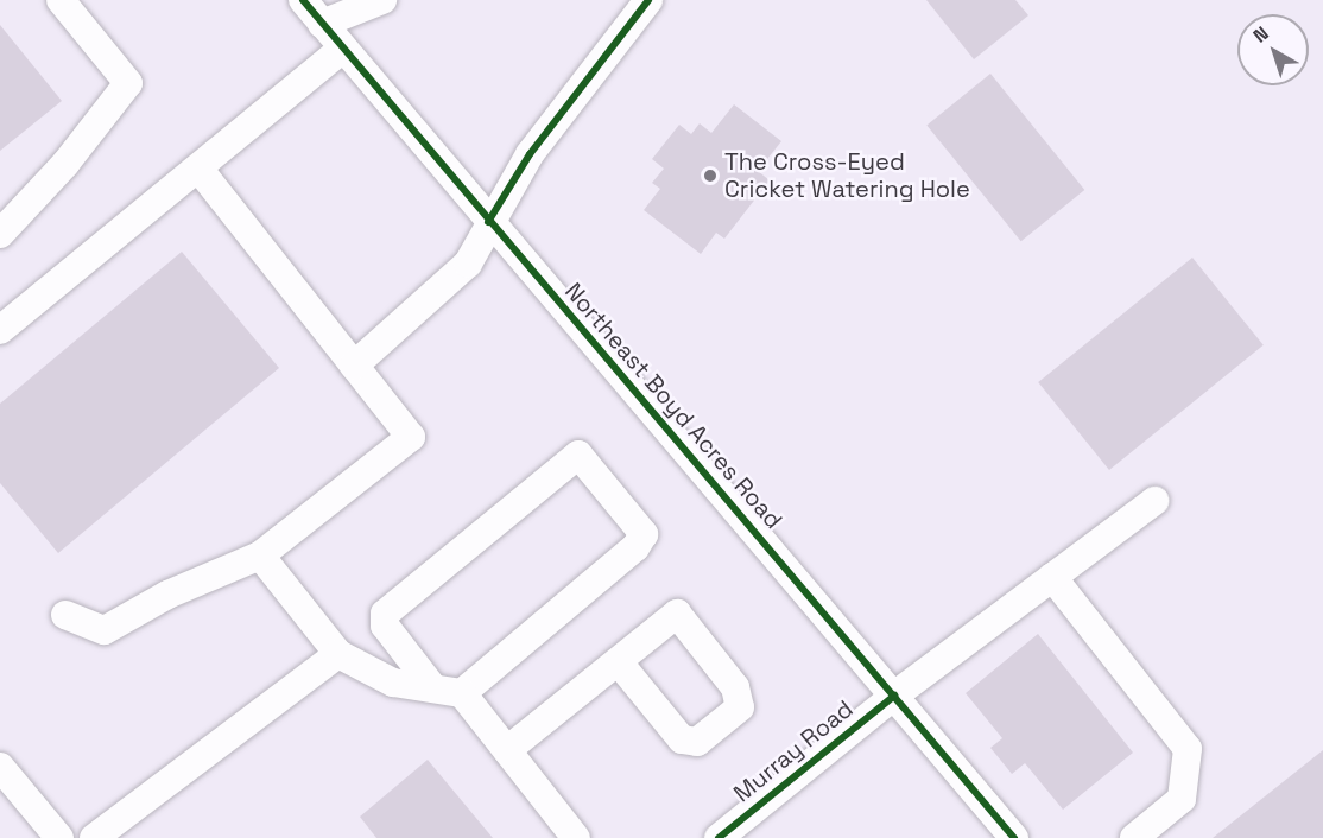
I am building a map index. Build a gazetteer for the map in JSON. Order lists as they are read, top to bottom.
{
  "streets": {
    "street": ["Northeast Boyd Acres Road", "Murray Road"]
  },
  "crossings": [
    ["Northeast Boyd Acres Road", "Murray Road"]
  ],
  "places": ["The Cross-Eyed Cricket Watering Hole"],
  "north": "top left"
}
